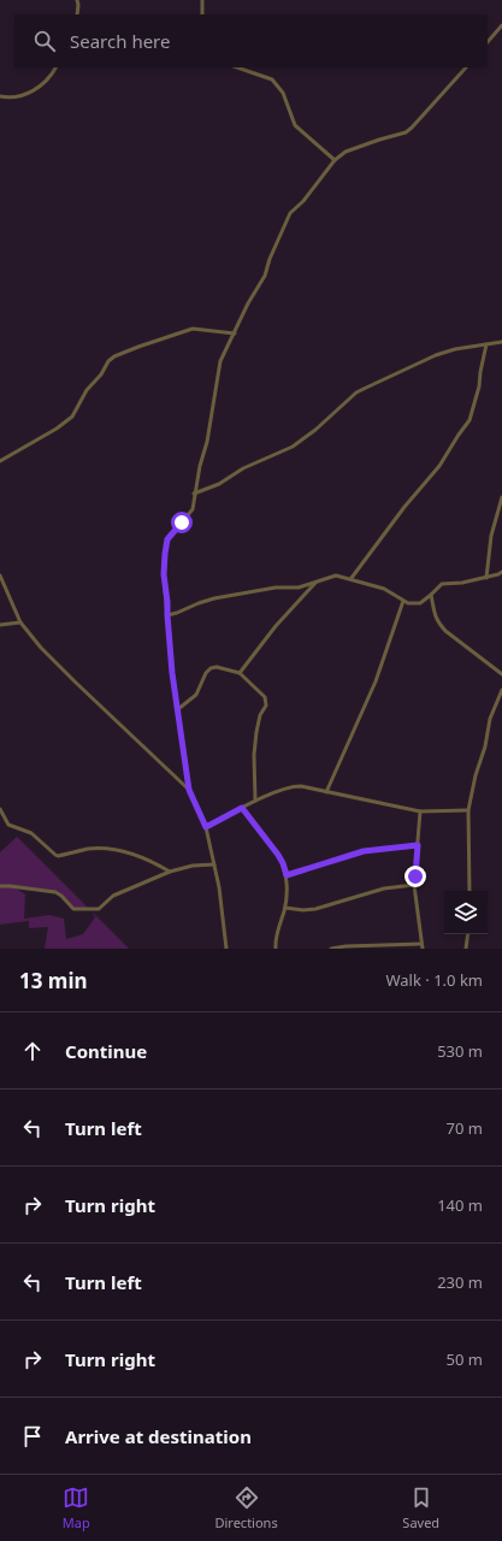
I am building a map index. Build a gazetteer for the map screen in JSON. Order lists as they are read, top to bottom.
{
  "page": {
    "search": "Search here",
    "heading": ["13 min", "Walk · 1.0 km"],
    "list": [
      ["Continue", "530 m"],
      ["Turn left", "70 m"],
      ["Turn right", "140 m"],
      ["Turn left", "230 m"],
      ["Turn right", "50 m"],
      "Arrive at destination"
    ],
    "nav": ["Map", "Directions", "Saved"]
  }
}
